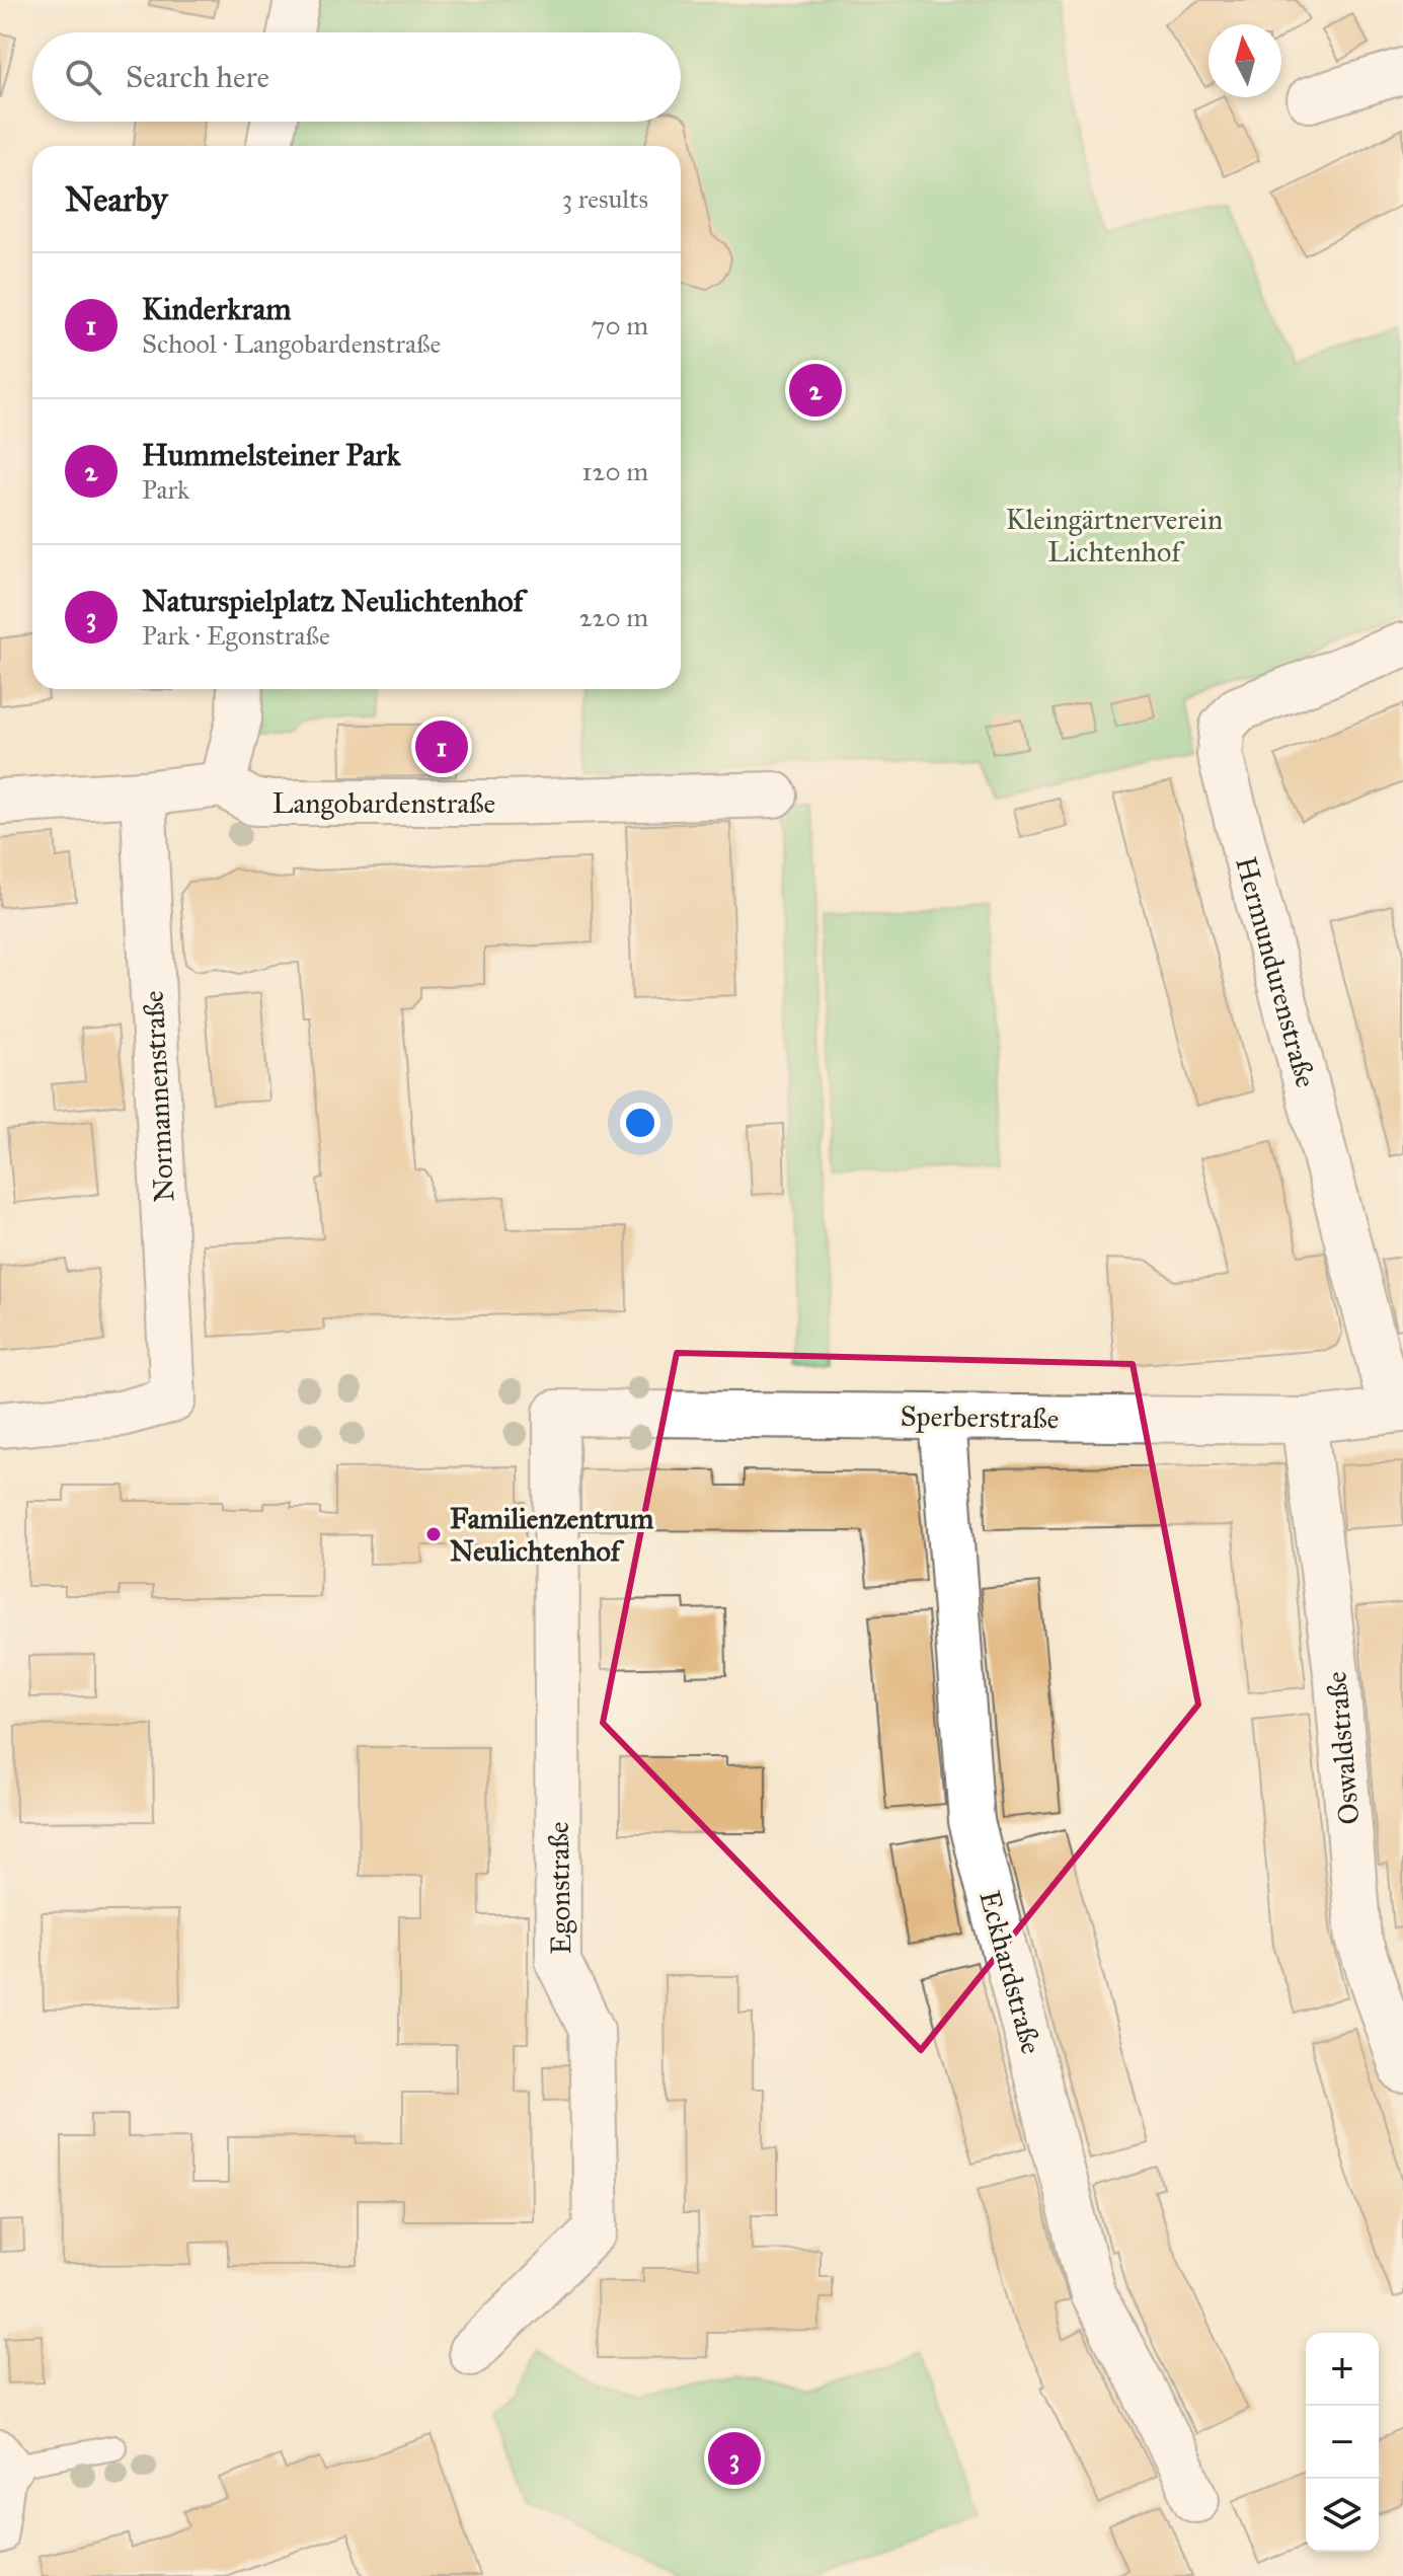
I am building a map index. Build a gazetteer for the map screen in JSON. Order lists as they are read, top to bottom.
{
  "streets": {
    "street": [
      "Langobardenstraße",
      "Hermundurenstraße",
      "Normannenstraße",
      "Sperberstraße",
      "Oswaldstraße",
      "Egonstraße",
      "Eckhardstraße"
    ]
  },
  "crossings": [
    ["Hermundurenstraße", "Sperberstraße"],
    ["Sperberstraße", "Oswaldstraße"],
    ["Sperberstraße", "Egonstraße"],
    ["Sperberstraße", "Eckhardstraße"]
  ],
  "parks": ["Kleingärtnerverein Lichtenhof"],
  "places": ["Familienzentrum Neulichtenhof"],
  "north": "top",
  "page": {
    "search": "Search here",
    "heading": ["Nearby", "3 results"],
    "list": [
      {
        "mark": "1",
        "name": "Kinderkram",
        "note": "School · Langobardenstraße",
        "value": "70 m"
      },
      {
        "mark": "2",
        "name": "Hummelsteiner Park",
        "note": "Park",
        "value": "120 m"
      },
      {
        "mark": "3",
        "name": "Naturspielplatz Neulichtenhof",
        "note": "Park · Egonstraße",
        "value": "220 m"
      }
    ],
    "pins": ["2", "1", "3"],
    "map_buttons": ["+", "−"]
  }
}
